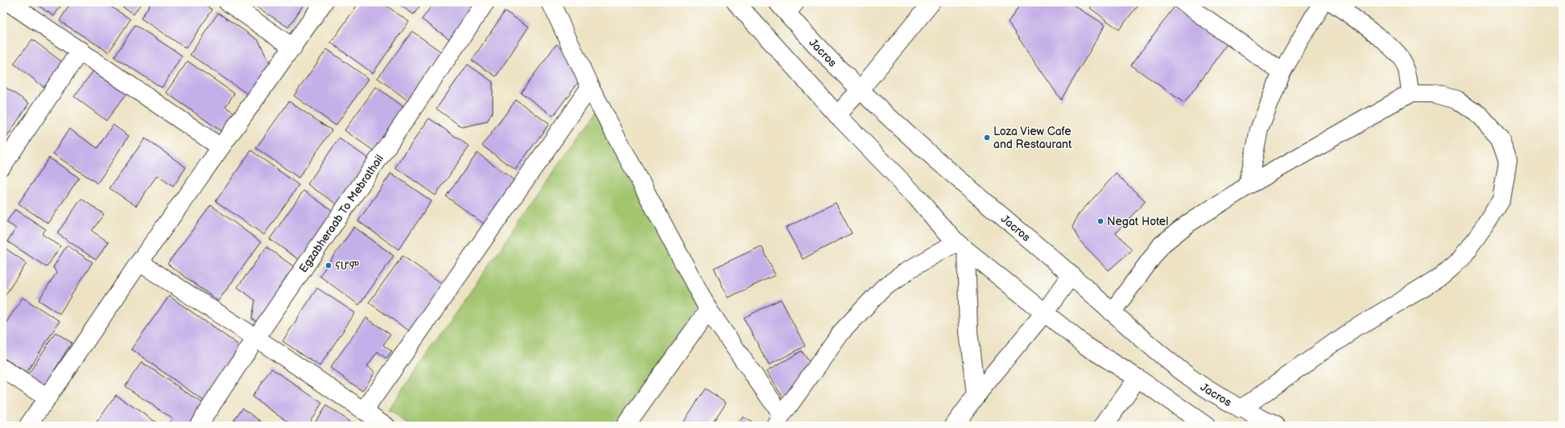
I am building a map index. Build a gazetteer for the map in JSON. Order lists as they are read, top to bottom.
{
  "streets": {
    "street": ["Jacros", "Egzabheraab To Mebrathail"]
  },
  "places": ["Loza View Cafe and Restaurant", "Negat Hotel", "ናሆም"]
}
